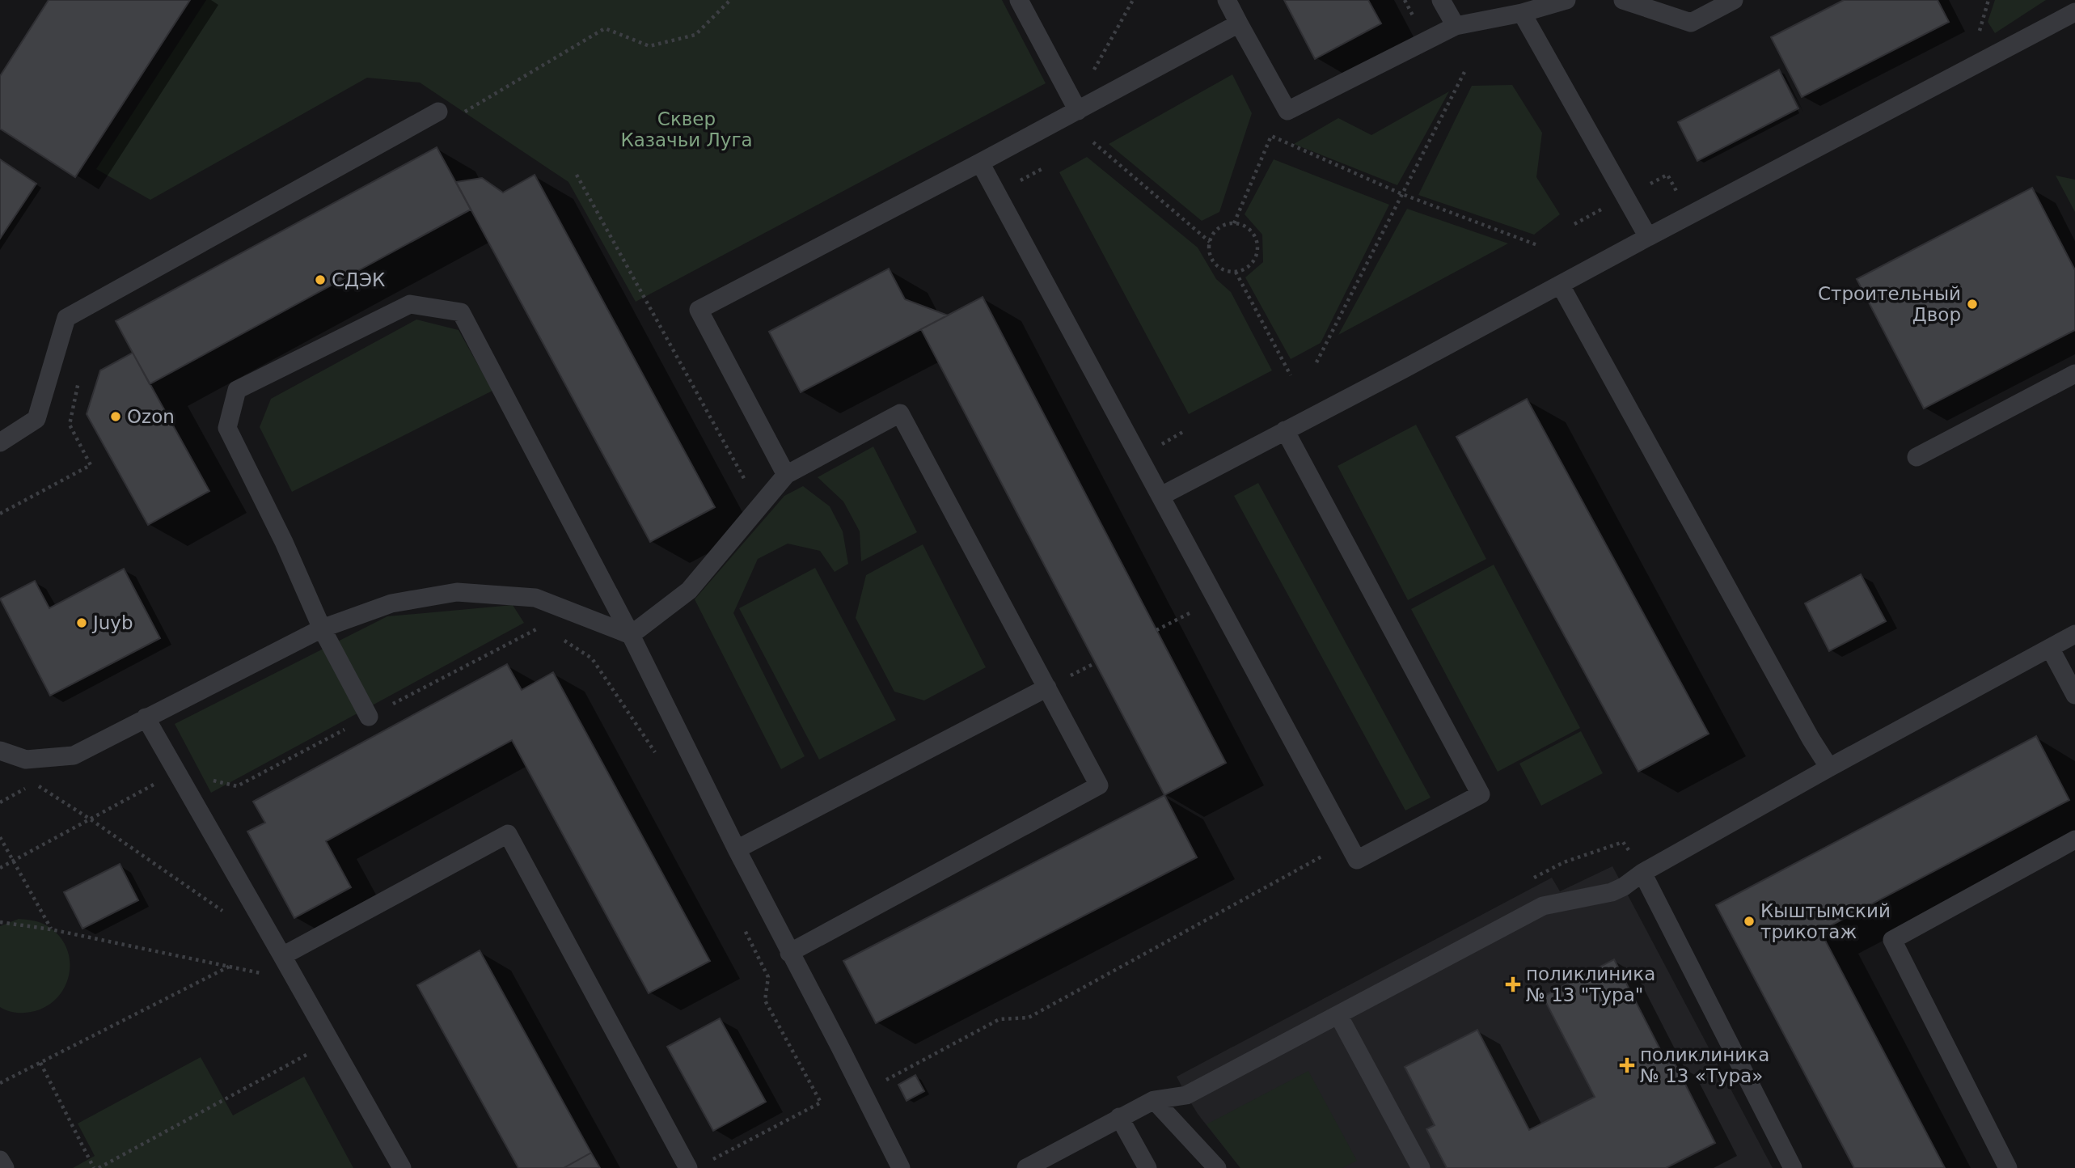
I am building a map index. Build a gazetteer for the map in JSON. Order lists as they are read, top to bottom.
{
  "parks": ["Сквер Казачьи Луга"],
  "places": {
    "other": [
      "СДЭК",
      "Строительный Двор",
      "Ozon",
      "Juyb",
      "Кыштымский трикотаж"
    ],
    "health": ["поликлиника № 13 \"Тура\"", "поликлиника № 13 «Тура»"]
  }
}
